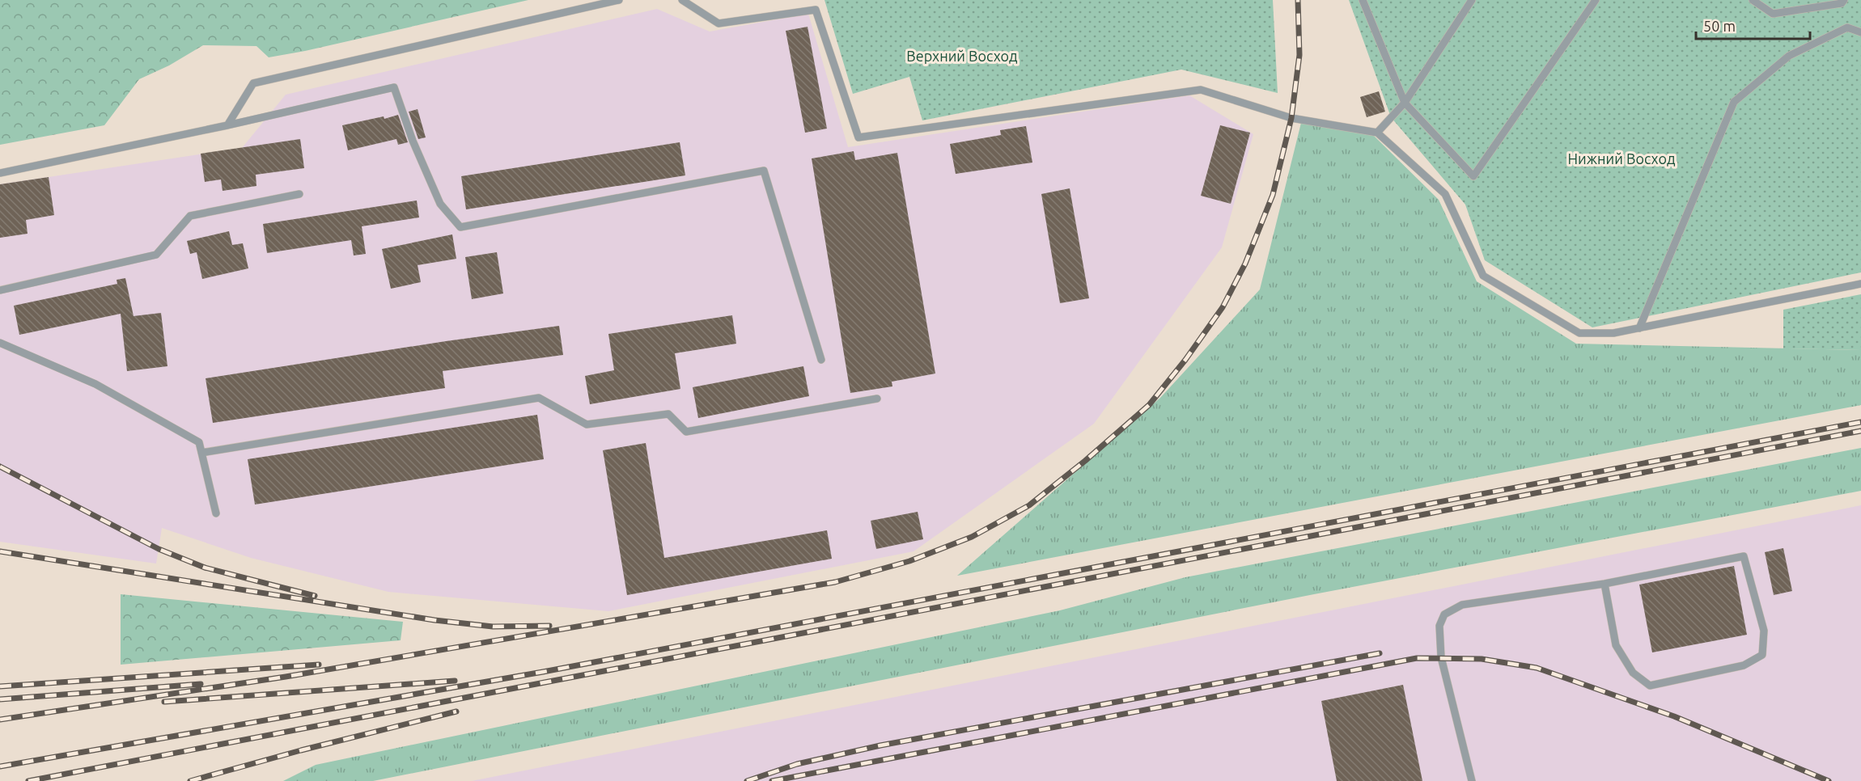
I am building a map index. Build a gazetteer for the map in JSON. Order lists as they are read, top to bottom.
{
  "parks": ["Верхний Восход", "Нижний Восход"],
  "scale_bar": "50 m"
}
